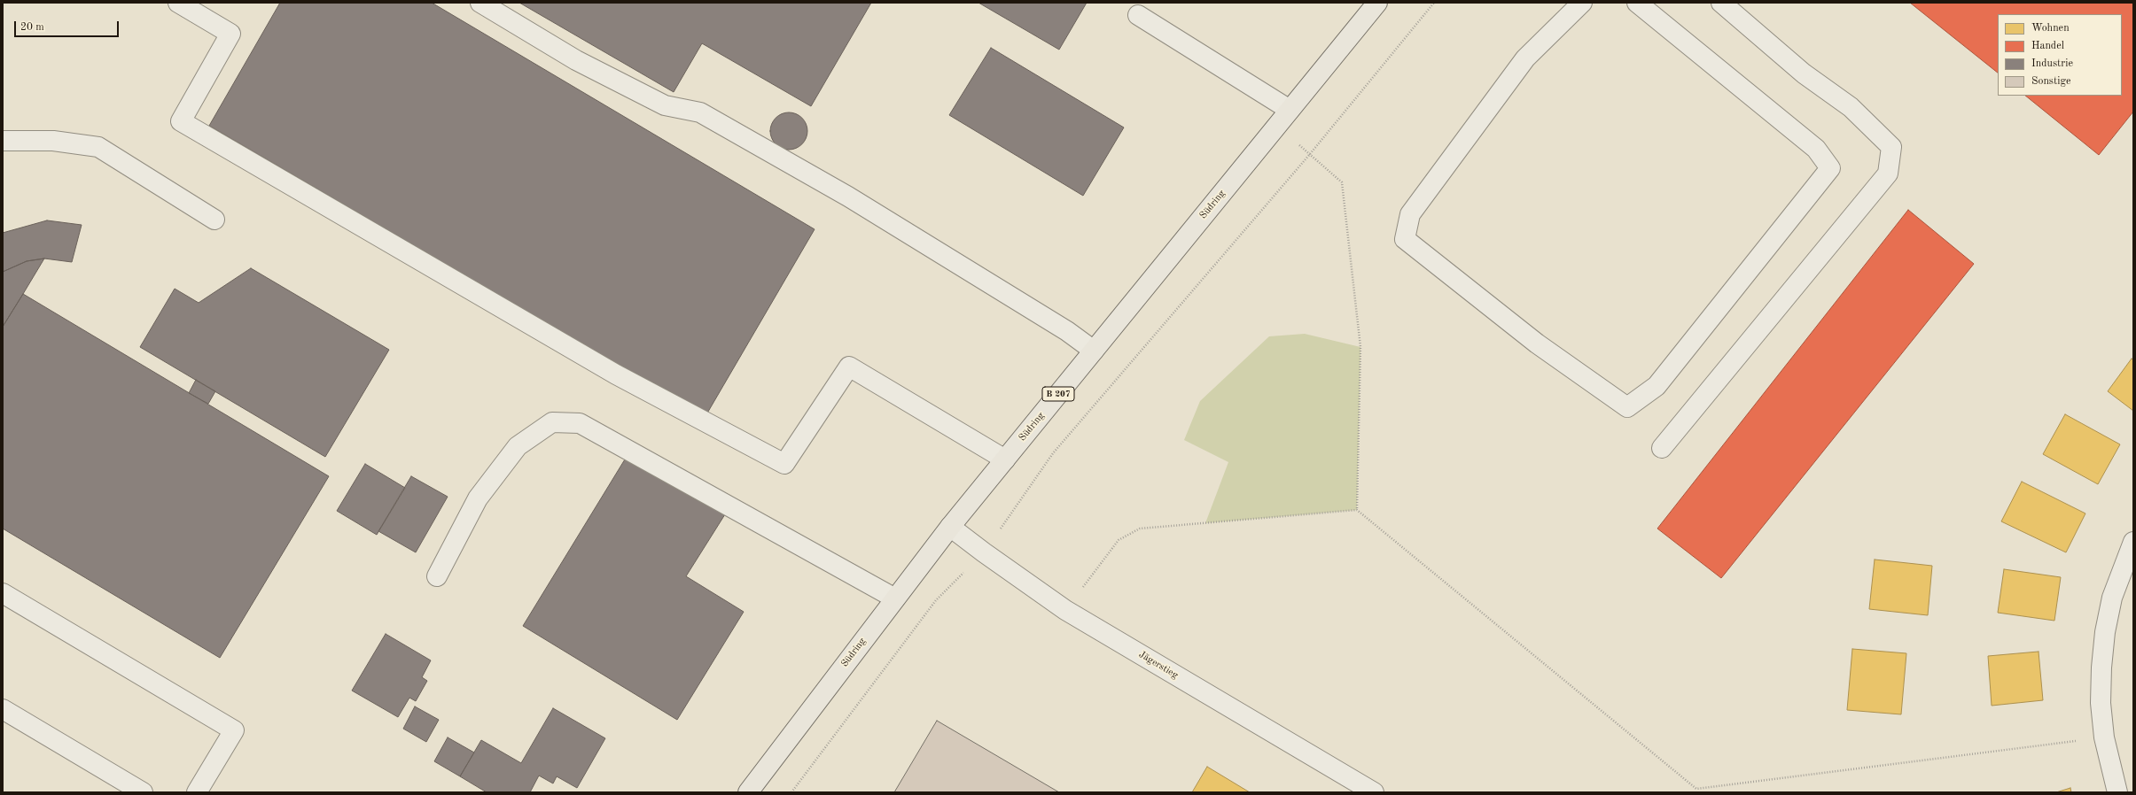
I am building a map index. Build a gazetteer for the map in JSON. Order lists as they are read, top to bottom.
{
  "streets": {
    "main road": ["Südring", "B 207"],
    "street": ["Jägerstieg"]
  },
  "crossings": [
    ["Südring", "Jägerstieg"]
  ],
  "legend": [
    "Wohnen",
    "Handel",
    "Industrie",
    "Sonstige"
  ],
  "scale_bar": "20 m"
}
